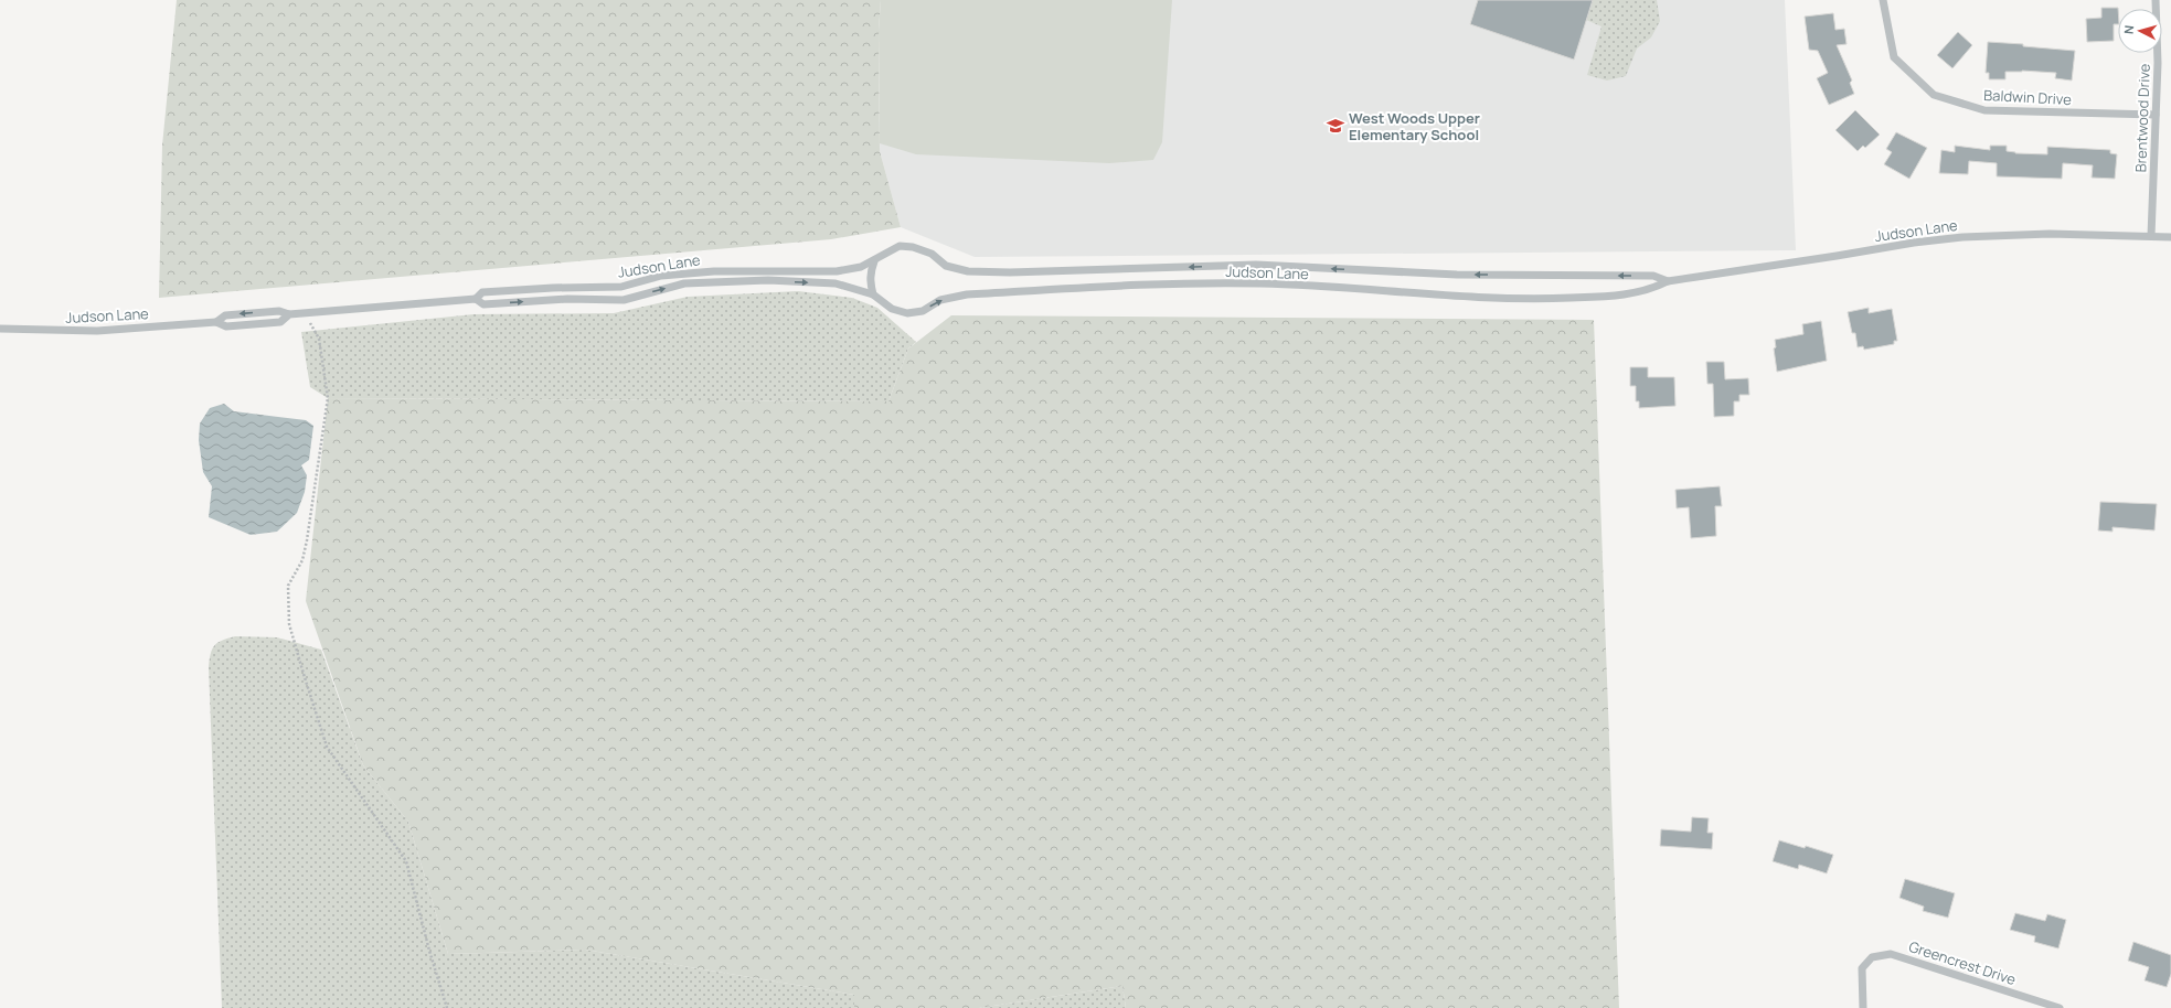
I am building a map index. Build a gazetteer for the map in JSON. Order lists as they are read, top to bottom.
{
  "streets": {
    "street": [
      "Baldwin Drive",
      "Brentwood Drive",
      "Judson Lane",
      "Greencrest Drive"
    ]
  },
  "crossings": [
    ["Baldwin Drive", "Brentwood Drive"],
    ["Brentwood Drive", "Judson Lane"]
  ],
  "places": {
    "school or university": ["West Woods Upper Elementary School"]
  },
  "north": "left"
}
